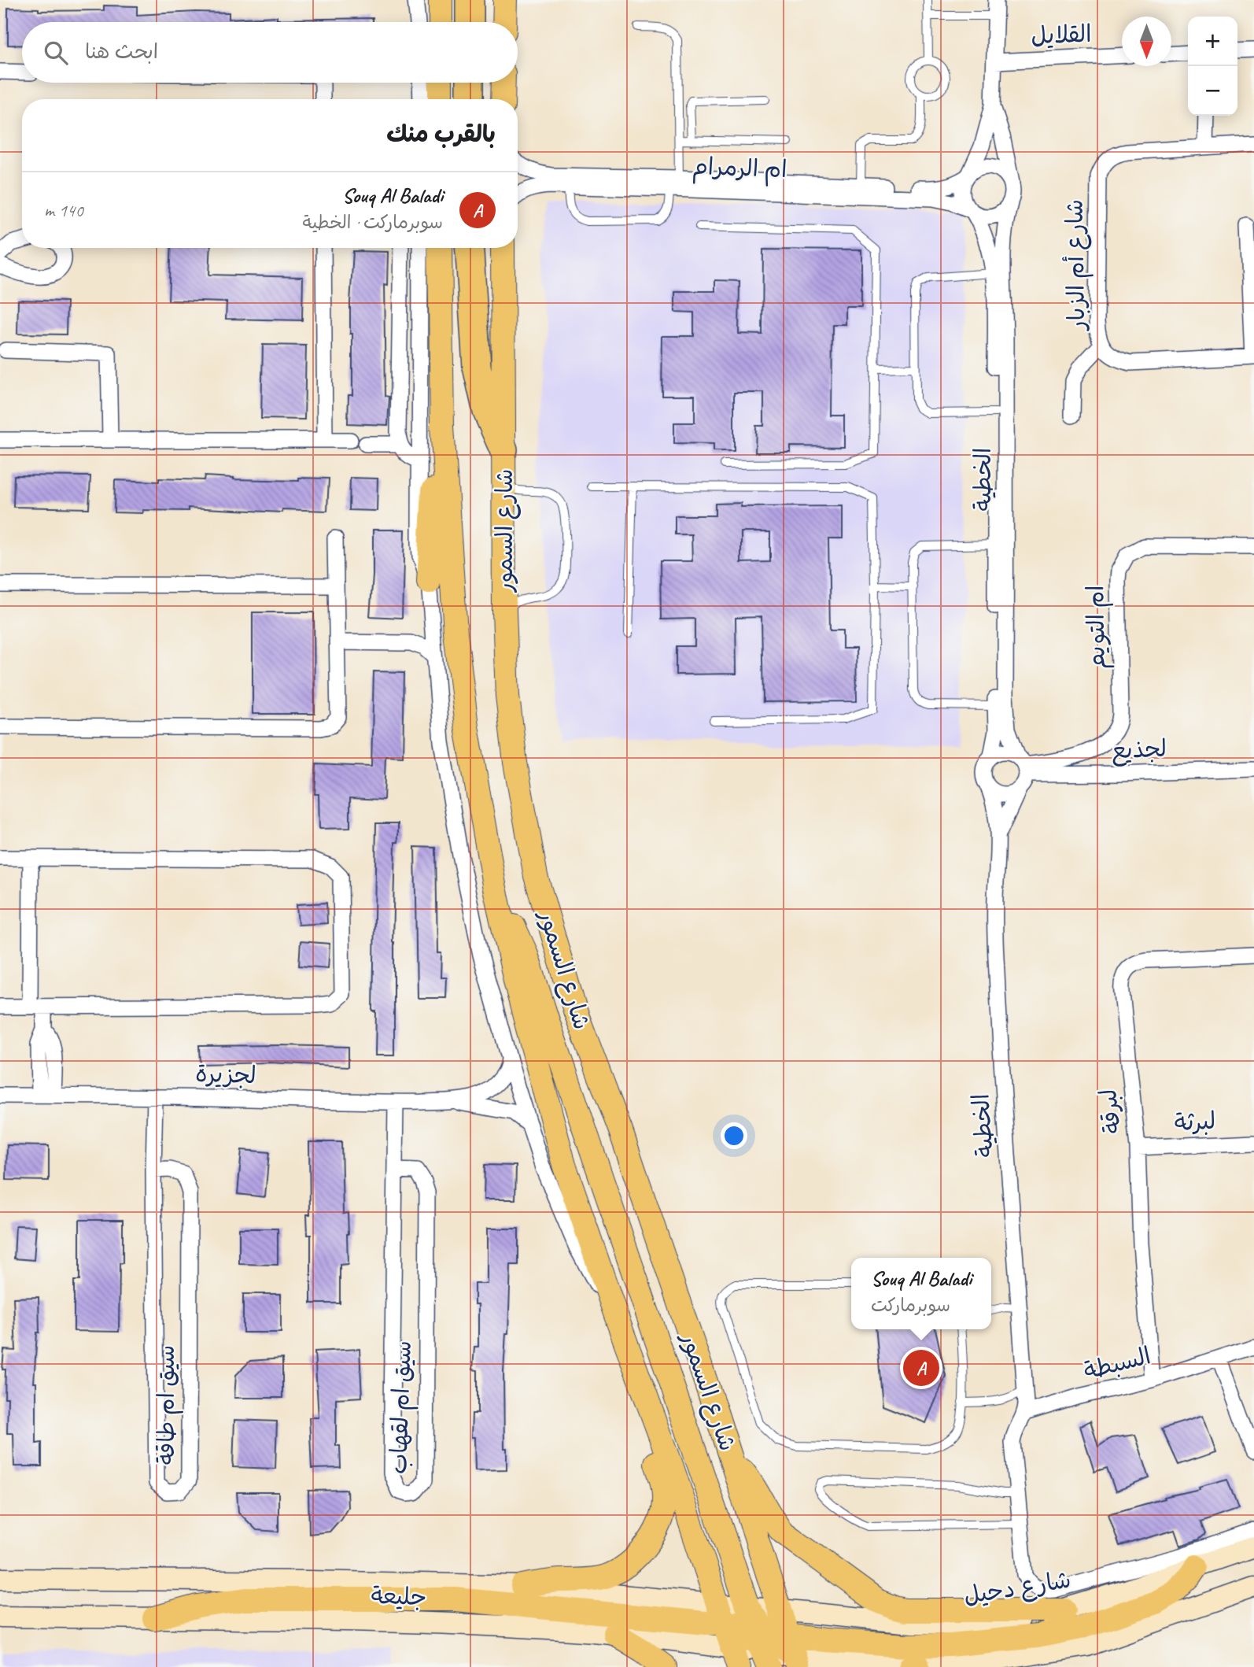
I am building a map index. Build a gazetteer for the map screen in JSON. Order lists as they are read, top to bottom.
{
  "streets": {
    "main road": ["شارع السمور", "شارع دحيل", "جليعة"],
    "street": [
      "القلايل",
      "ام الرمرام",
      "شارع أم الزبار",
      "الخطية",
      "ام التويم",
      "لجذيع",
      "لجزيرة",
      "لبرقة",
      "لبرثة",
      "السبطة",
      "سيق ام طاقة",
      "سيق ام لقهاب"
    ]
  },
  "crossings": [
    ["ام الرمرام", "الخطية"],
    ["الخطية", "ام التويم"],
    ["الخطية", "لجذيع"],
    ["الخطية", "السبطة"],
    ["الخطية", "شارع دحيل"],
    ["شارع السمور", "لجزيرة"],
    ["شارع السمور", "شارع دحيل"],
    ["شارع السمور", "جليعة"],
    ["ام التويم", "لجذيع"],
    ["لجزيرة", "سيق ام طاقة"],
    ["لجزيرة", "سيق ام لقهاب"],
    ["لبرقة", "لبرثة"],
    ["لبرقة", "السبطة"],
    ["السبطة", "شارع دحيل"],
    ["شارع دحيل", "جليعة"]
  ],
  "north": "bottom",
  "page": {
    "map_buttons": ["+", "−"],
    "search": "ابحث هنا",
    "heading": "بالقرب منك",
    "list": [
      {
        "mark": "A",
        "name": "Souq Al Baladi",
        "note": "سوبرماركت · الخطية",
        "value": "140 m"
      }
    ],
    "popup": ["Souq Al Baladi", "سوبرماركت"],
    "pins": "A"
  }
}
